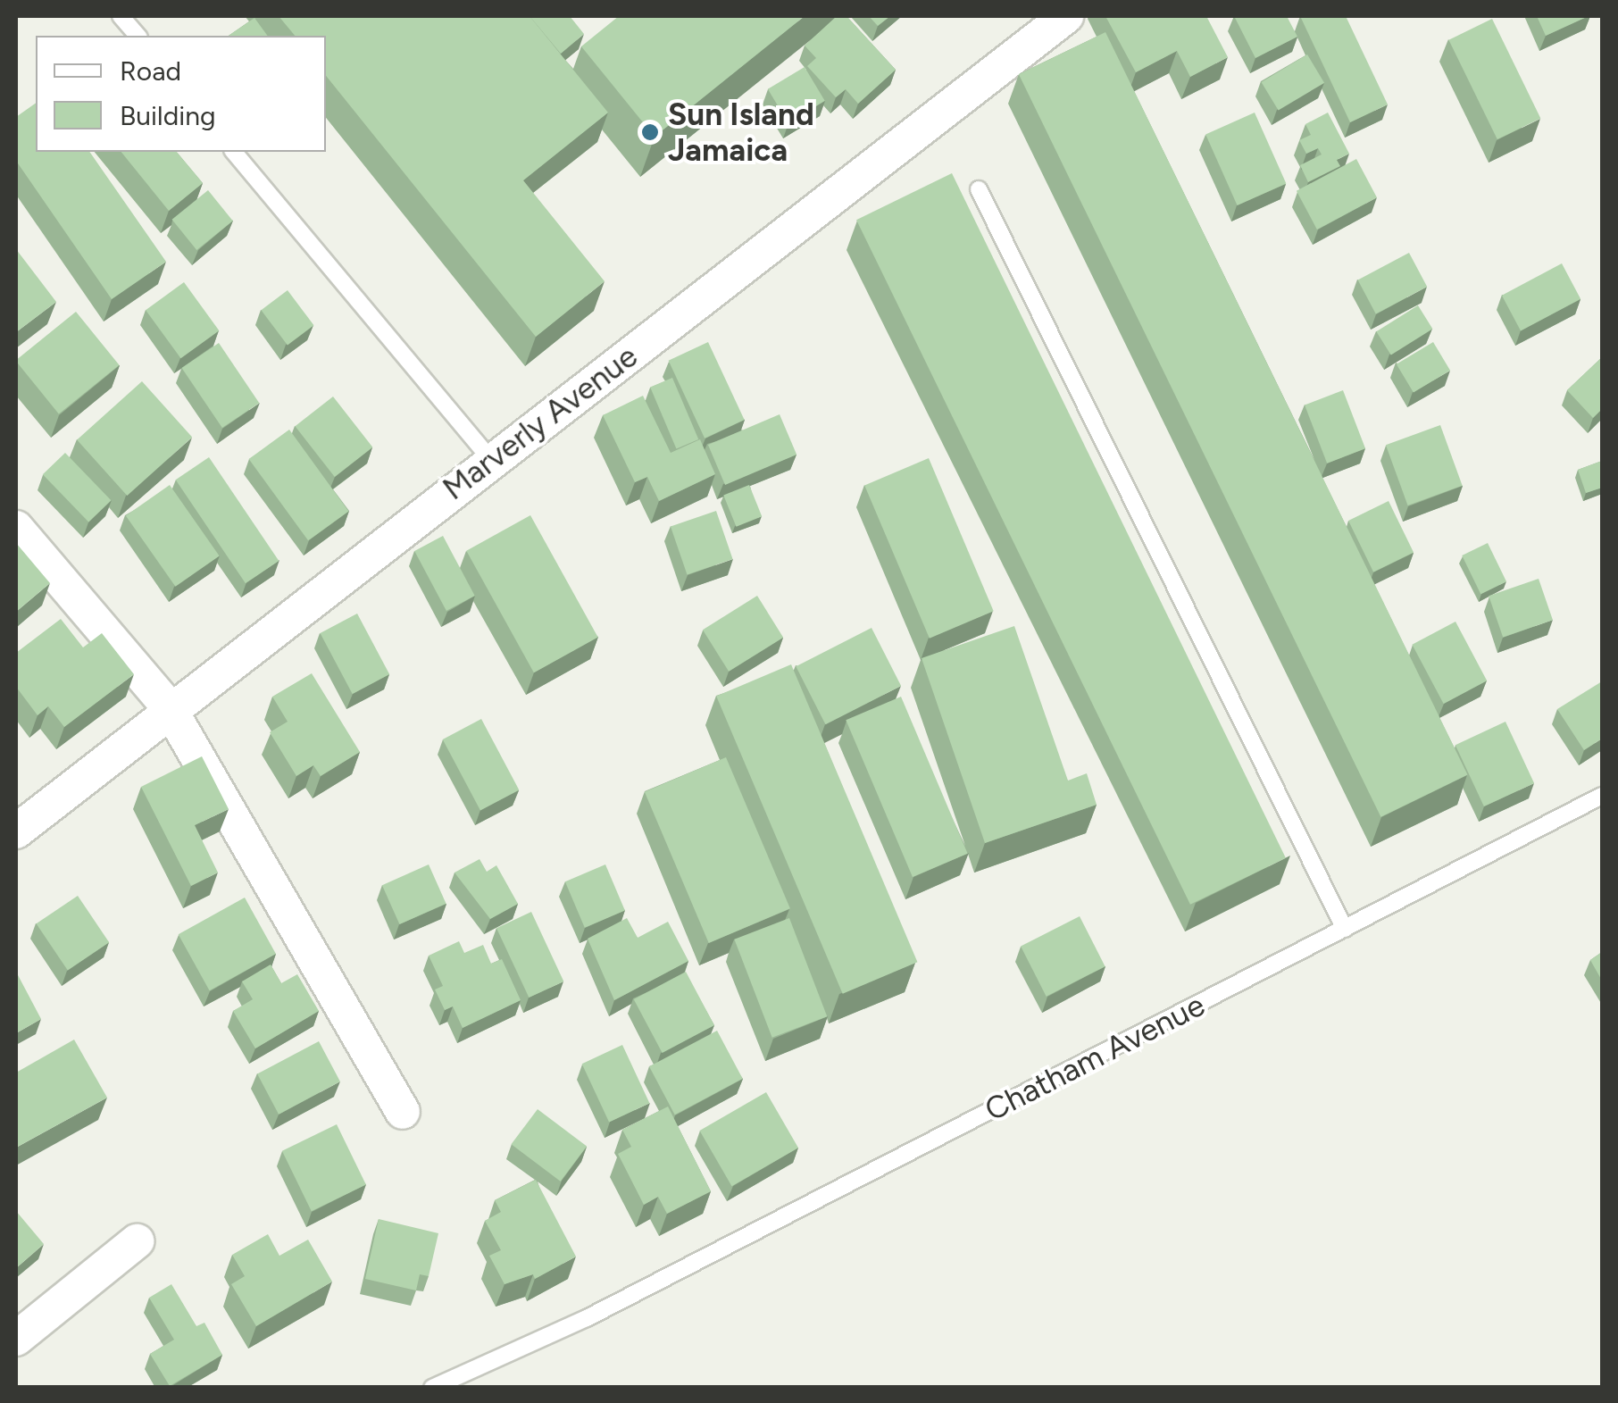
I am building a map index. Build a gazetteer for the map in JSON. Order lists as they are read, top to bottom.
{
  "streets": {
    "street": ["Marverly Avenue"],
    "lane": ["Chatham Avenue"]
  },
  "places": ["Sun Island Jamaica"],
  "legend": ["Road", "Building"]
}
